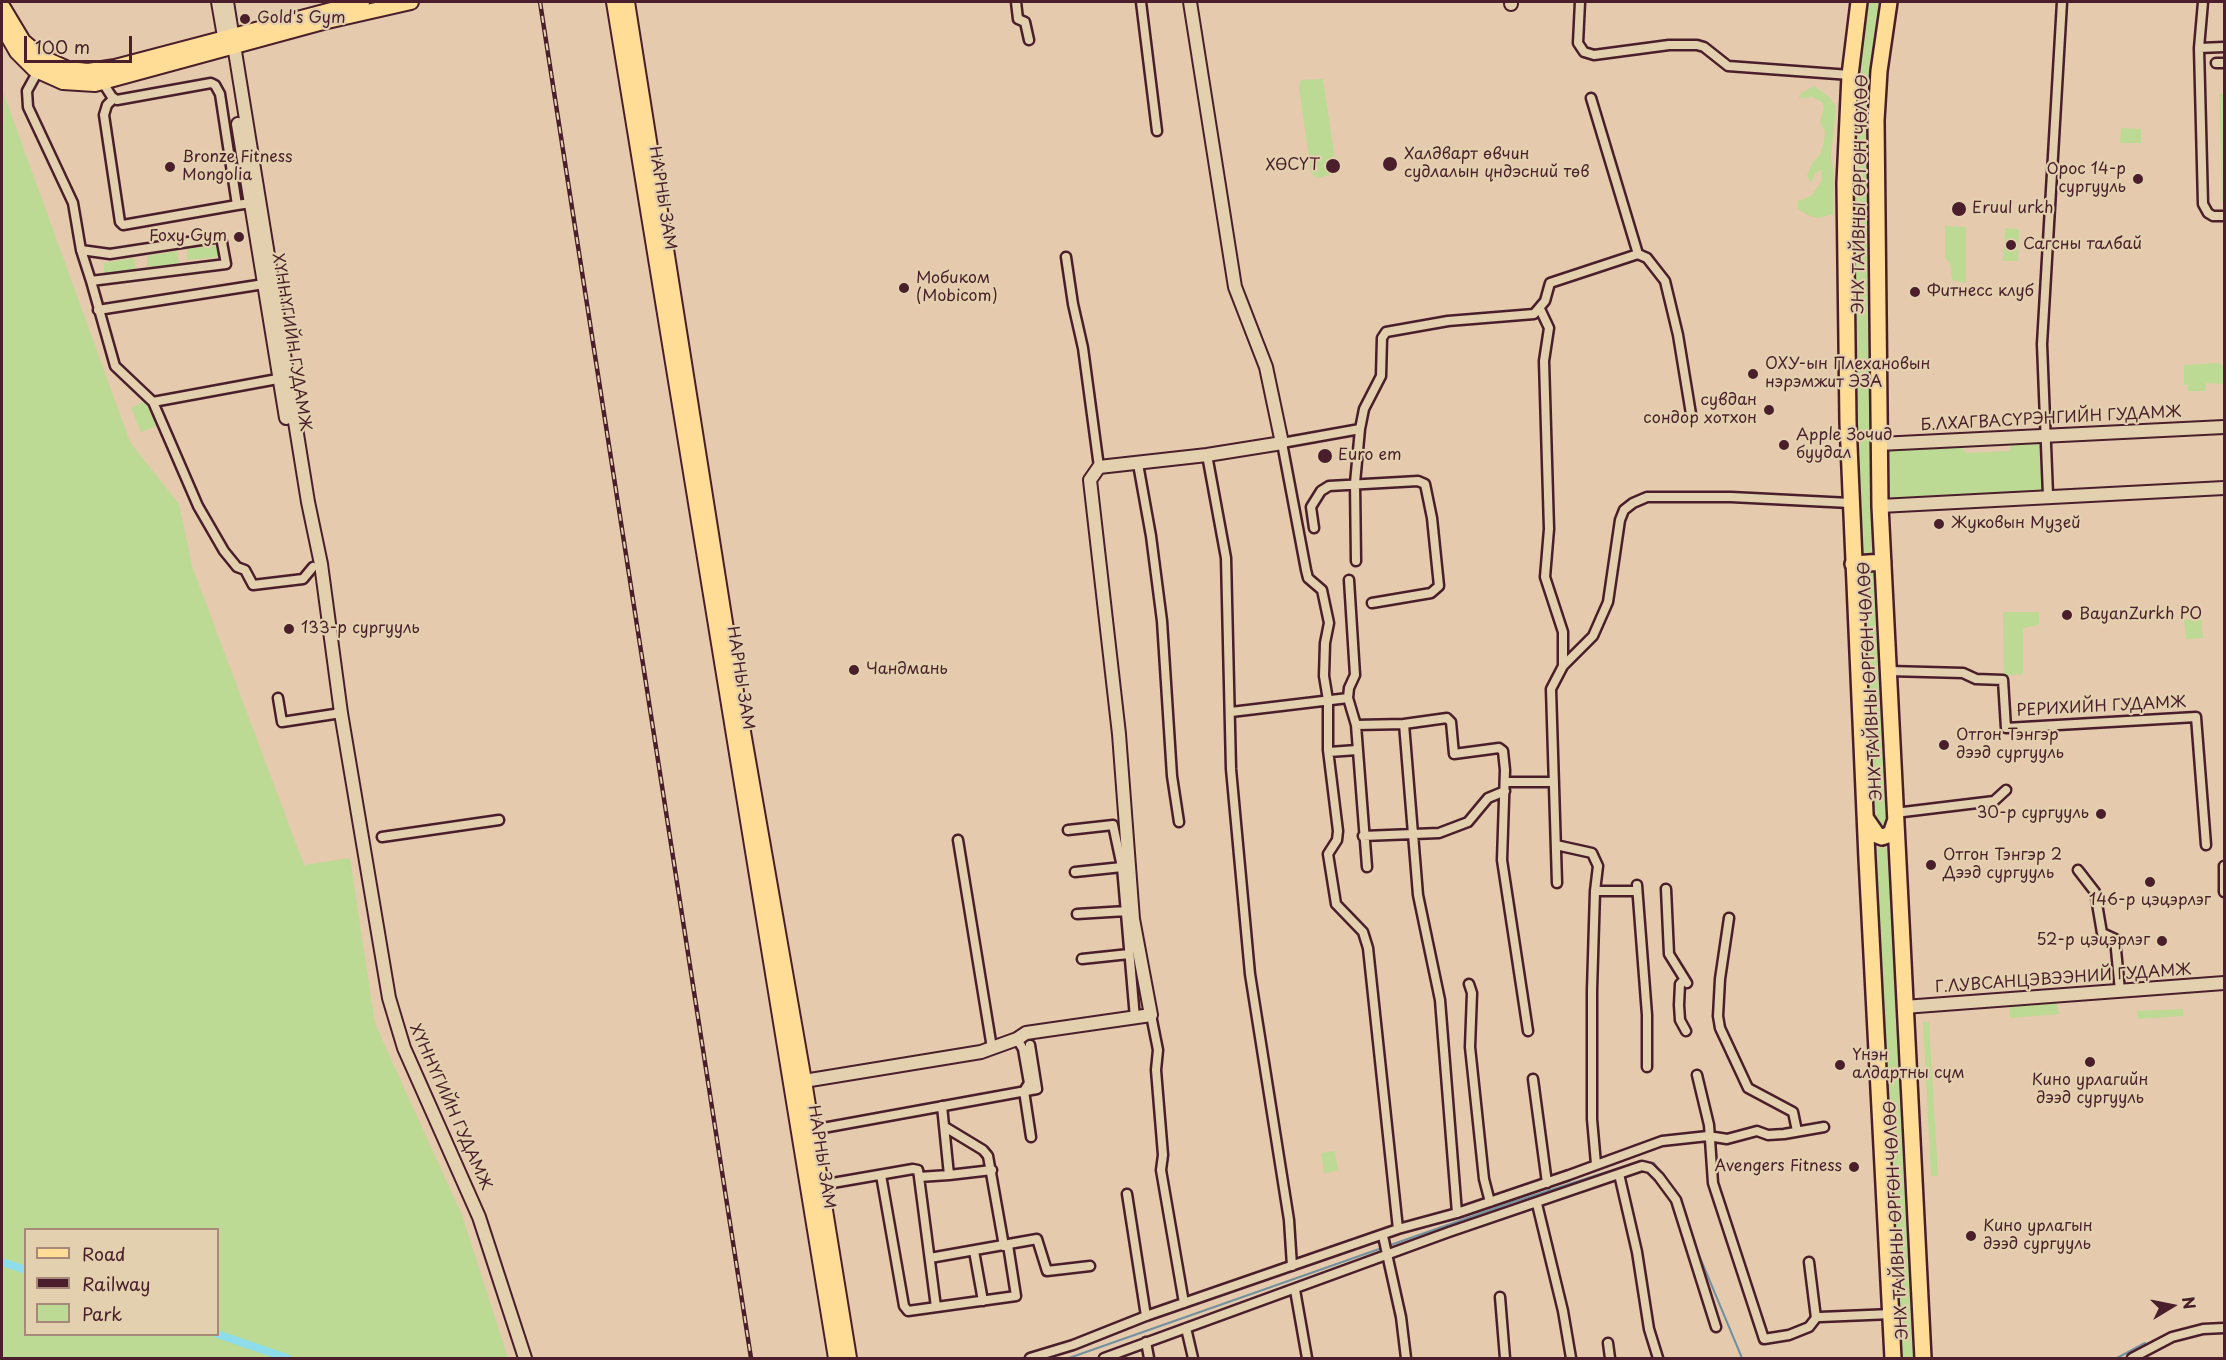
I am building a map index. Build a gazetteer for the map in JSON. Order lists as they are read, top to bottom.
{
  "streets": {
    "highway": ["ЭНХ ТАЙВНЫ ӨРГӨН ЧӨЛӨӨ"],
    "main road": ["НАРНЫ ЗАМ"],
    "street": [
      "ХҮННҮГИЙН ГУДАМЖ",
      "Б.ЛХАГВАСҮРЭНГИЙН ГУДАМЖ",
      "РЕРИХИЙН ГУДАМЖ",
      "Г.ЛУВСАНЦЭВЭЭНИЙ ГУДАМЖ"
    ]
  },
  "crossings": [
    ["ЭНХ ТАЙВНЫ ӨРГӨН ЧӨЛӨӨ", "Б.ЛХАГВАСҮРЭНГИЙН ГУДАМЖ"],
    ["ЭНХ ТАЙВНЫ ӨРГӨН ЧӨЛӨӨ", "РЕРИХИЙН ГУДАМЖ"],
    ["ЭНХ ТАЙВНЫ ӨРГӨН ЧӨЛӨӨ", "Г.ЛУВСАНЦЭВЭЭНИЙ ГУДАМЖ"]
  ],
  "places": [
    "Gold's Gym",
    "Халдварт өвчин судлалын үндэсний төв",
    "ХӨСҮТ",
    "Bronze Fitness Mongolia",
    "Орос 14-р сургууль",
    "Eruul urkh",
    "Foxy Gym",
    "Сагсны талбай",
    "Мобиком (Mobicom)",
    "Фитнесс клуб",
    "ОХУ-ын Плехановын нэрэмжит ЭЗА",
    "сувдан сондор хотхон",
    "Apple Зочид буудал",
    "Euro em",
    "Жуковын Музей",
    "BayanZurkh PO",
    "133-р сургууль",
    "Чандмань",
    "Отгон Тэнгэр дээд сургууль",
    "30-р сургууль",
    "Отгон Тэнгэр 2 Дээд сургууль",
    "146-р цэцэрлэг",
    "52-р цэцэрлэг",
    "Кино урлагийн дээд сургууль",
    "Үнэн алдартны сүм",
    "Avengers Fitness",
    "Кино урлагын дээд сургууль"
  ],
  "legend": ["Road", "Railway", "Park"],
  "scale_bar": "100 m",
  "north": "right"
}
